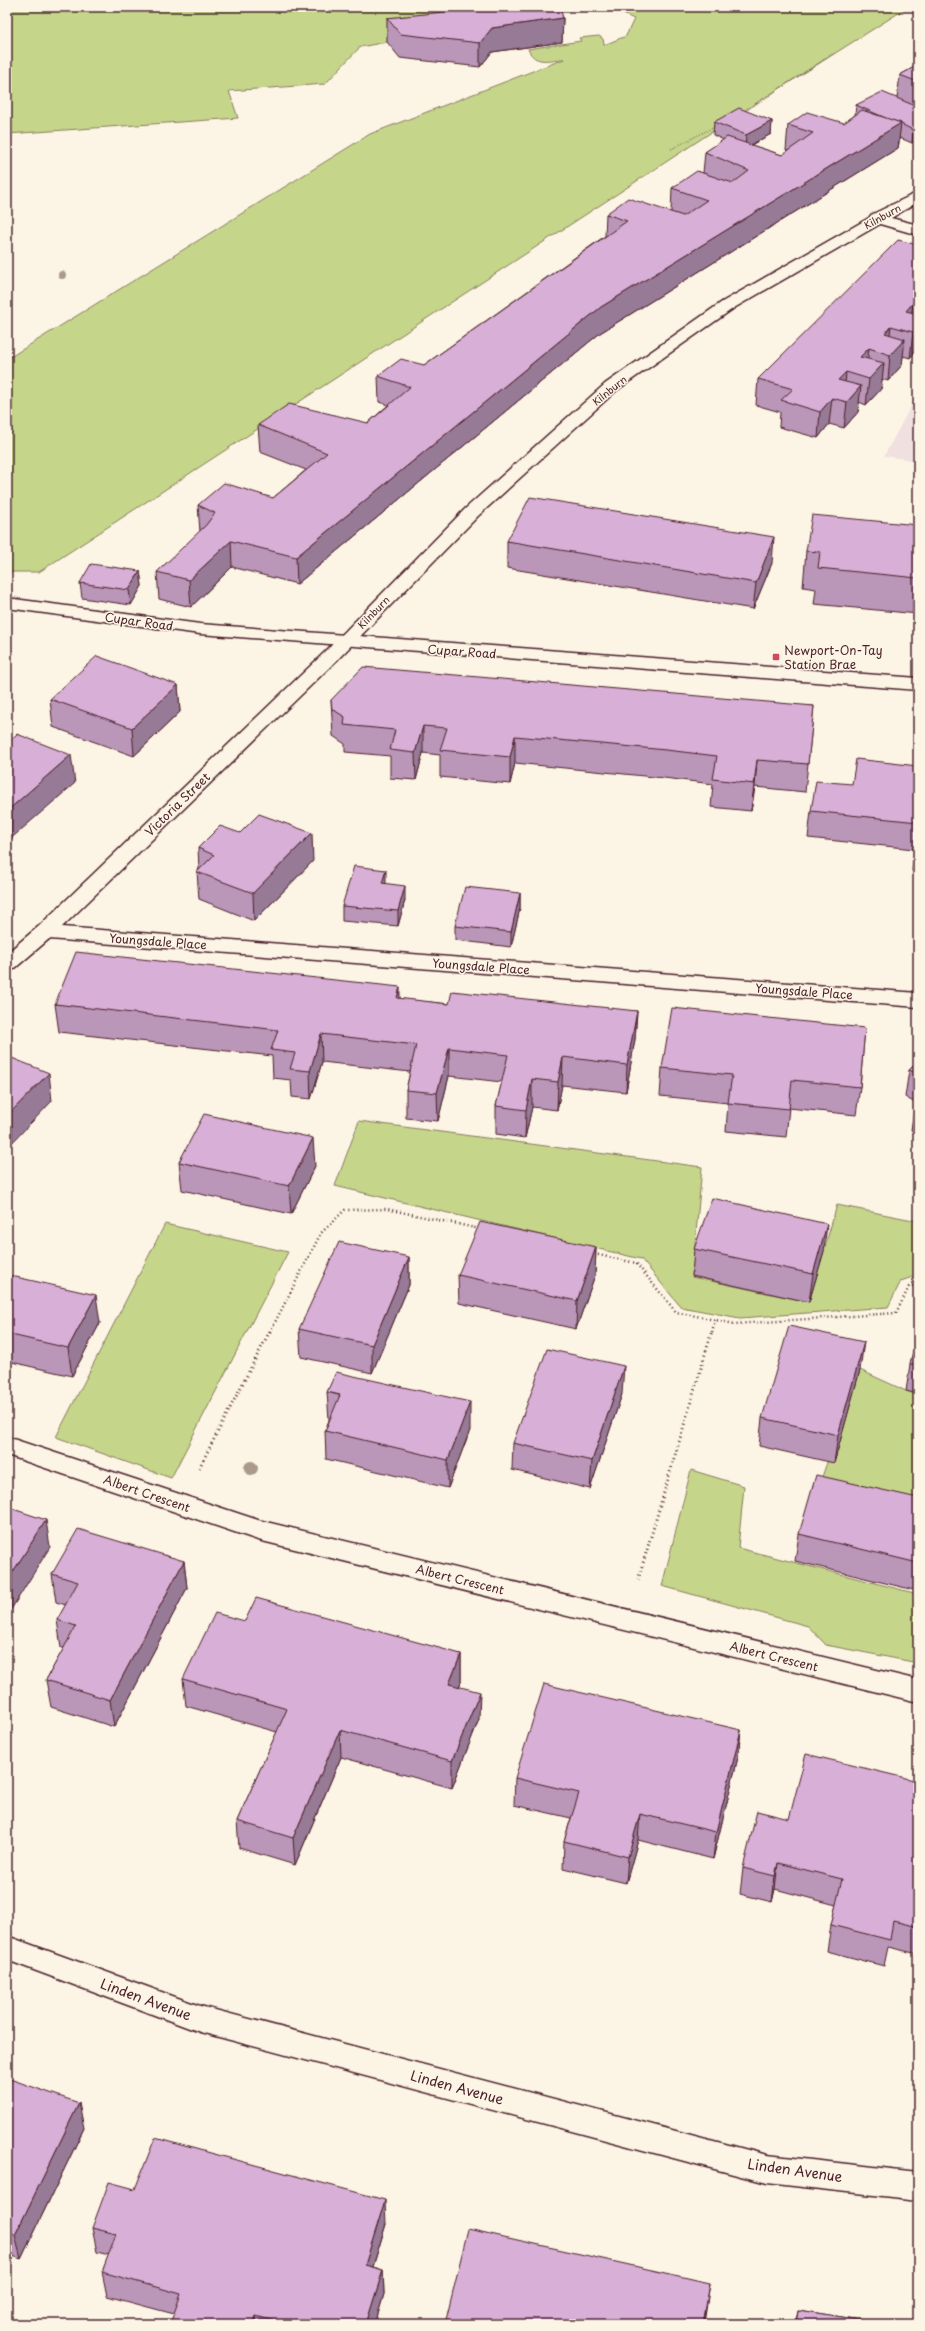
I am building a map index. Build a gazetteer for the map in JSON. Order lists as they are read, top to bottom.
{
  "streets": {
    "street": [
      "Kilnburn",
      "Cupar Road",
      "Victoria Street",
      "Youngsdale Place",
      "Albert Crescent",
      "Linden Avenue"
    ]
  },
  "crossings": [
    ["Kilnburn", "Cupar Road"],
    ["Kilnburn", "Victoria Street"],
    ["Cupar Road", "Victoria Street"],
    ["Victoria Street", "Youngsdale Place"]
  ],
  "places": {
    "transit": ["Newport-On-Tay Station Brae"]
  }
}
